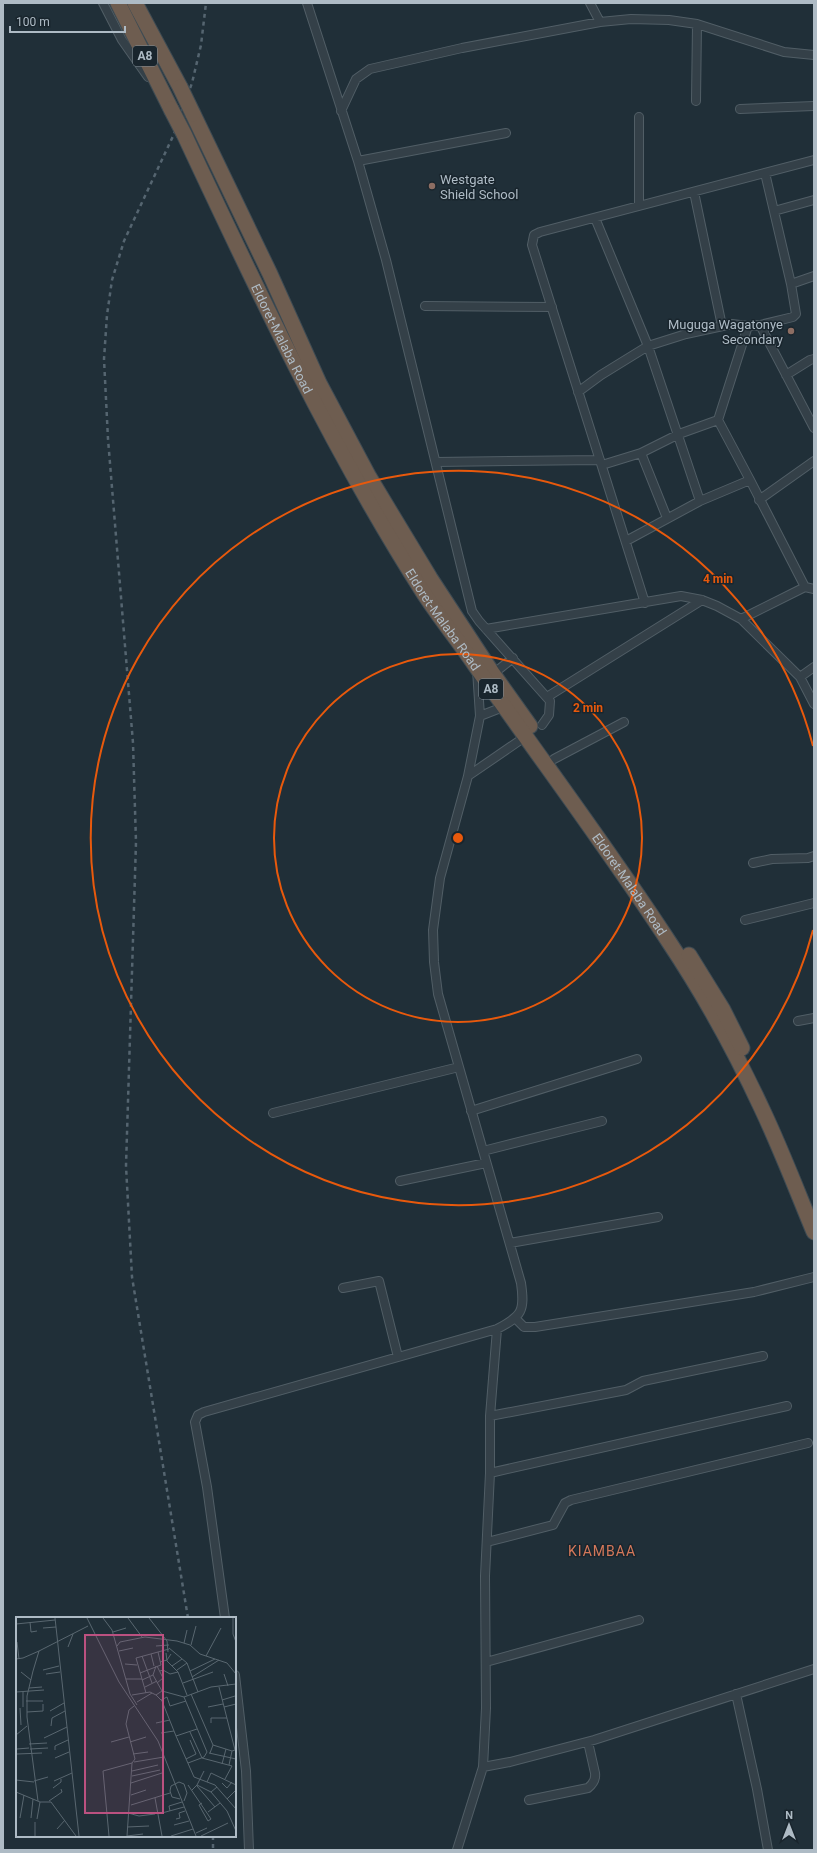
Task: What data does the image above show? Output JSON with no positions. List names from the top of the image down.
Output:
{
  "streets": {
    "highway": ["A8", "Eldoret-Malaba Road"]
  },
  "crossings": [
    ["A8", "Eldoret-Malaba Road"]
  ],
  "districts": ["KIAMBAA"],
  "places": ["Westgate Shield School", "Muguga Wagatonye Secondary"],
  "scale_bar": "100 m",
  "north": "top",
  "rings": ["4 min", "2 min"]
}
